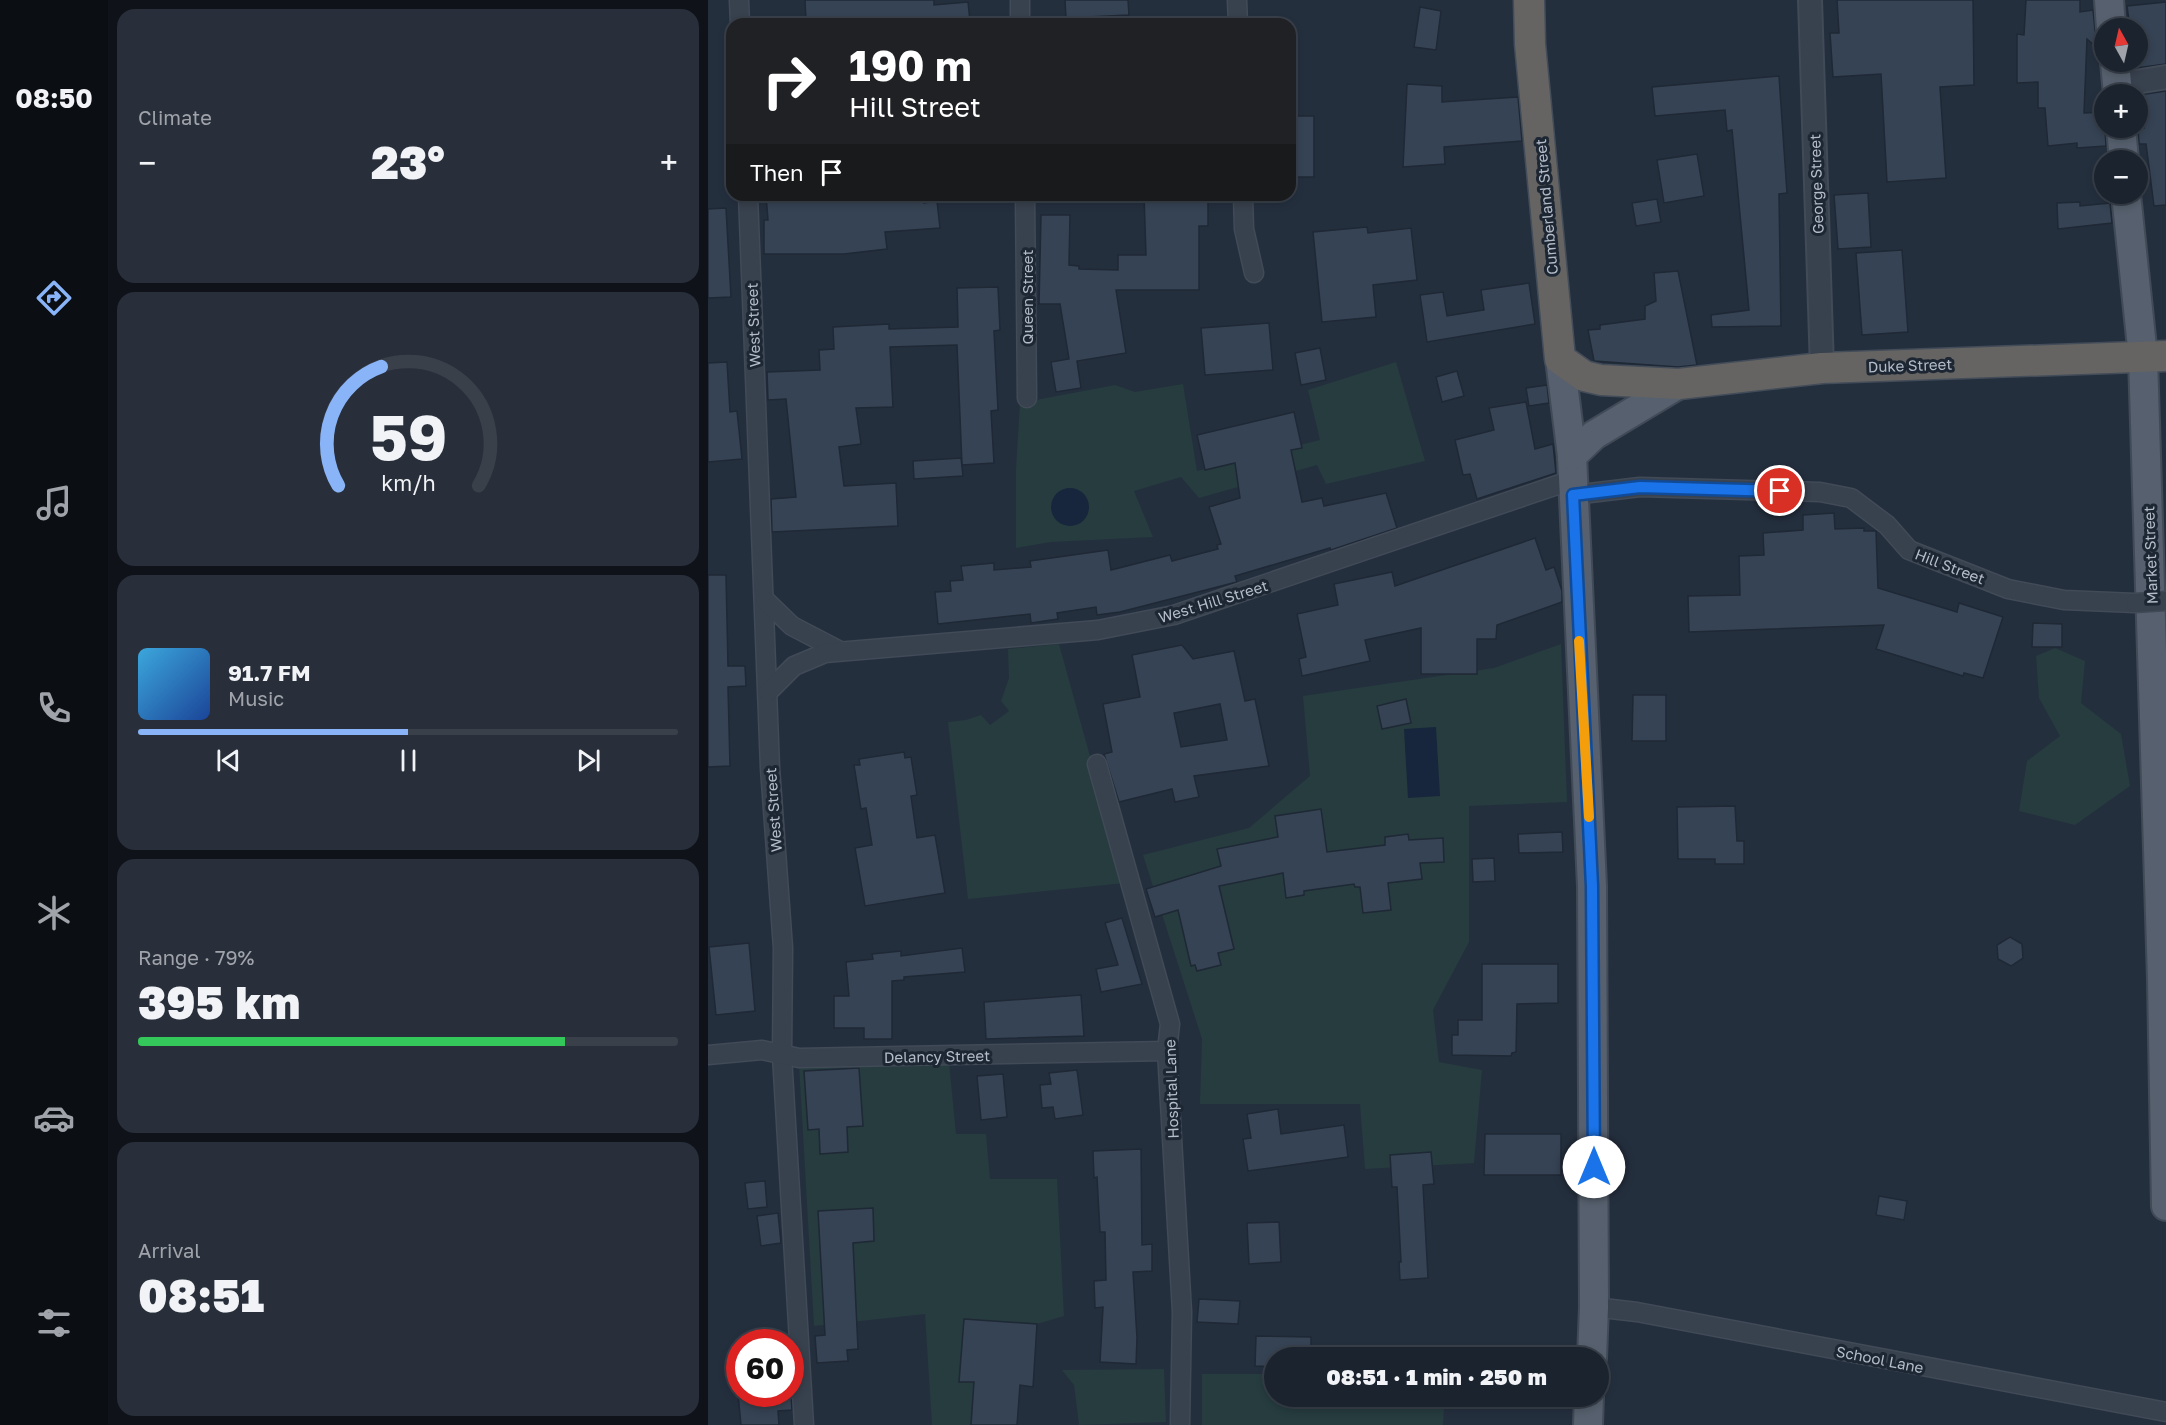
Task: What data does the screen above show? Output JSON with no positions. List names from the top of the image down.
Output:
{
  "streets": {
    "highway": ["Cumberland Street", "Duke Street"],
    "main road": ["Market Street"],
    "street": [
      "George Street",
      "Queen Street",
      "West Street",
      "Hill Street",
      "West Hill Street",
      "Delancy Street",
      "Hospital Lane",
      "School Lane"
    ]
  },
  "crossings": [
    ["George Street", "Duke Street"],
    ["Cumberland Street", "Duke Street"],
    ["Cumberland Street", "Hill Street"],
    ["Cumberland Street", "West Hill Street"],
    ["Cumberland Street", "School Lane"],
    ["West Street", "West Hill Street"],
    ["West Street", "Delancy Street"],
    ["Duke Street", "Market Street"],
    ["Duke Street", "Hill Street"],
    ["Duke Street", "West Hill Street"],
    ["Hill Street", "West Hill Street"],
    ["Delancy Street", "Hospital Lane"]
  ],
  "north": "top",
  "page": {
    "tabs": "08:50",
    "tile": [
      "Climate",
      ["Range · 79%", "395 km"],
      ["Arrival", "08:51"]
    ],
    "map_buttons": ["+", "−"],
    "turn": ["190 m", "Hill Street"],
    "heat": ["−", "23°", "+"],
    "then": "Then",
    "song": ["91.7 FM", "Music"],
    "limit": "60",
    "trip": "08:51 · 1 min · 250 m",
    "gauge": ["59", "km/h"]
  }
}
